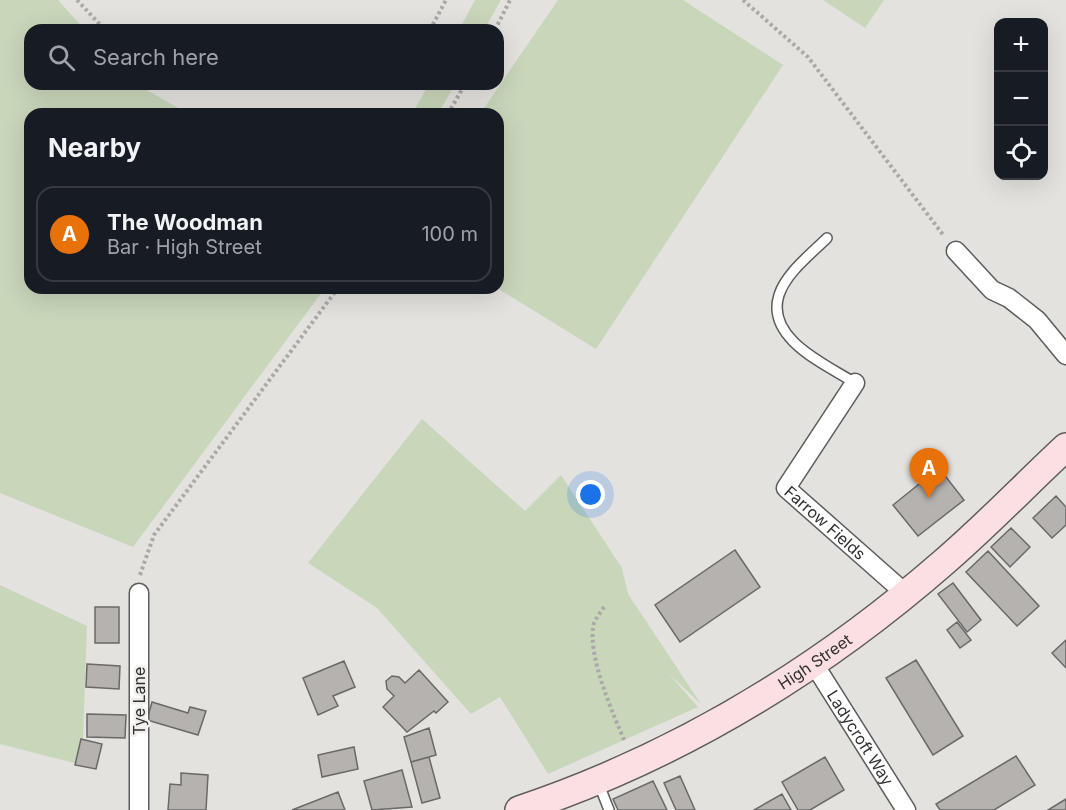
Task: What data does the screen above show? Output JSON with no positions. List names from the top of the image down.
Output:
{
  "streets": {
    "main road": ["High Street"],
    "street": ["Farrow Fields", "Tye Lane", "Ladycroft Way"]
  },
  "crossings": [
    ["Farrow Fields", "High Street"],
    ["High Street", "Ladycroft Way"]
  ],
  "page": {
    "map_buttons": ["+", "−"],
    "search": "Search here",
    "heading": "Nearby",
    "list": [
      {
        "mark": "A",
        "name": "The Woodman",
        "note": "Bar · High Street",
        "value": "100 m"
      }
    ],
    "pins": "A"
  }
}
